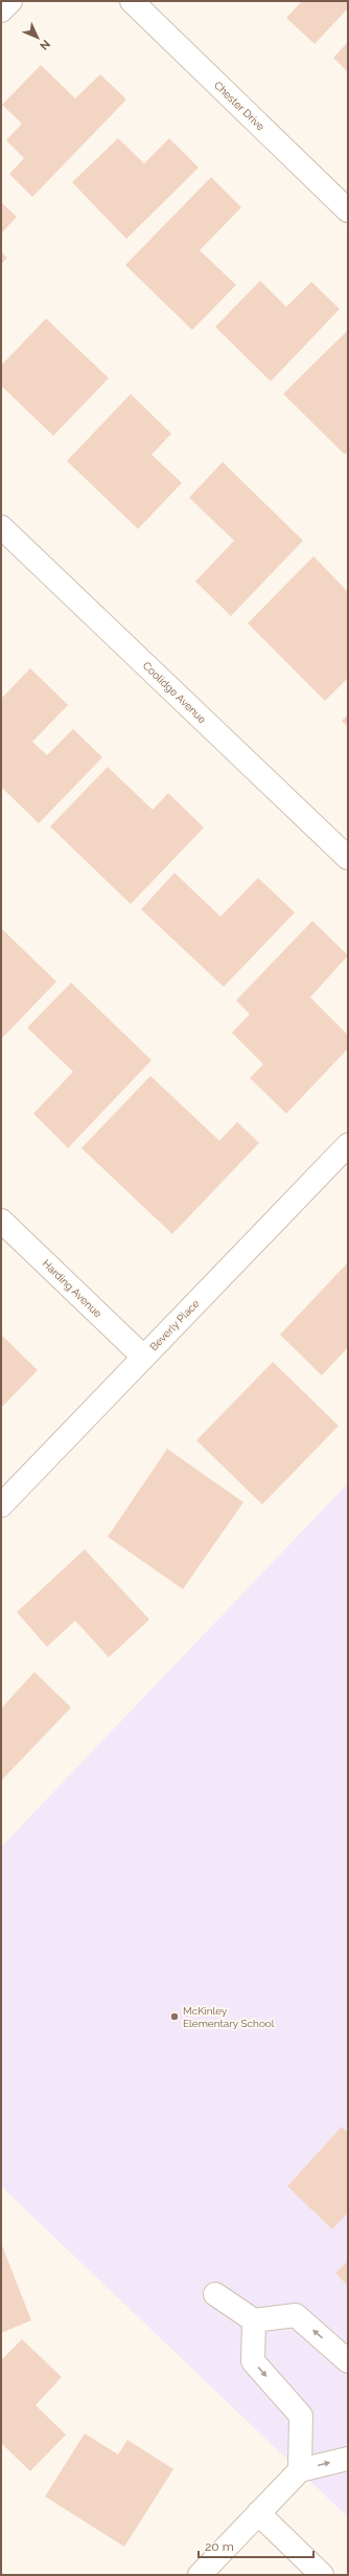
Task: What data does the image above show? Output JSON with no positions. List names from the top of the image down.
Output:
{
  "streets": {
    "street": [
      "Chester Drive",
      "Coolidge Avenue",
      "Harding Avenue",
      "Beverly Place"
    ]
  },
  "crossings": [
    ["Harding Avenue", "Beverly Place"]
  ],
  "places": ["McKinley Elementary School"],
  "scale_bar": "20 m",
  "north": "bottom right"
}
